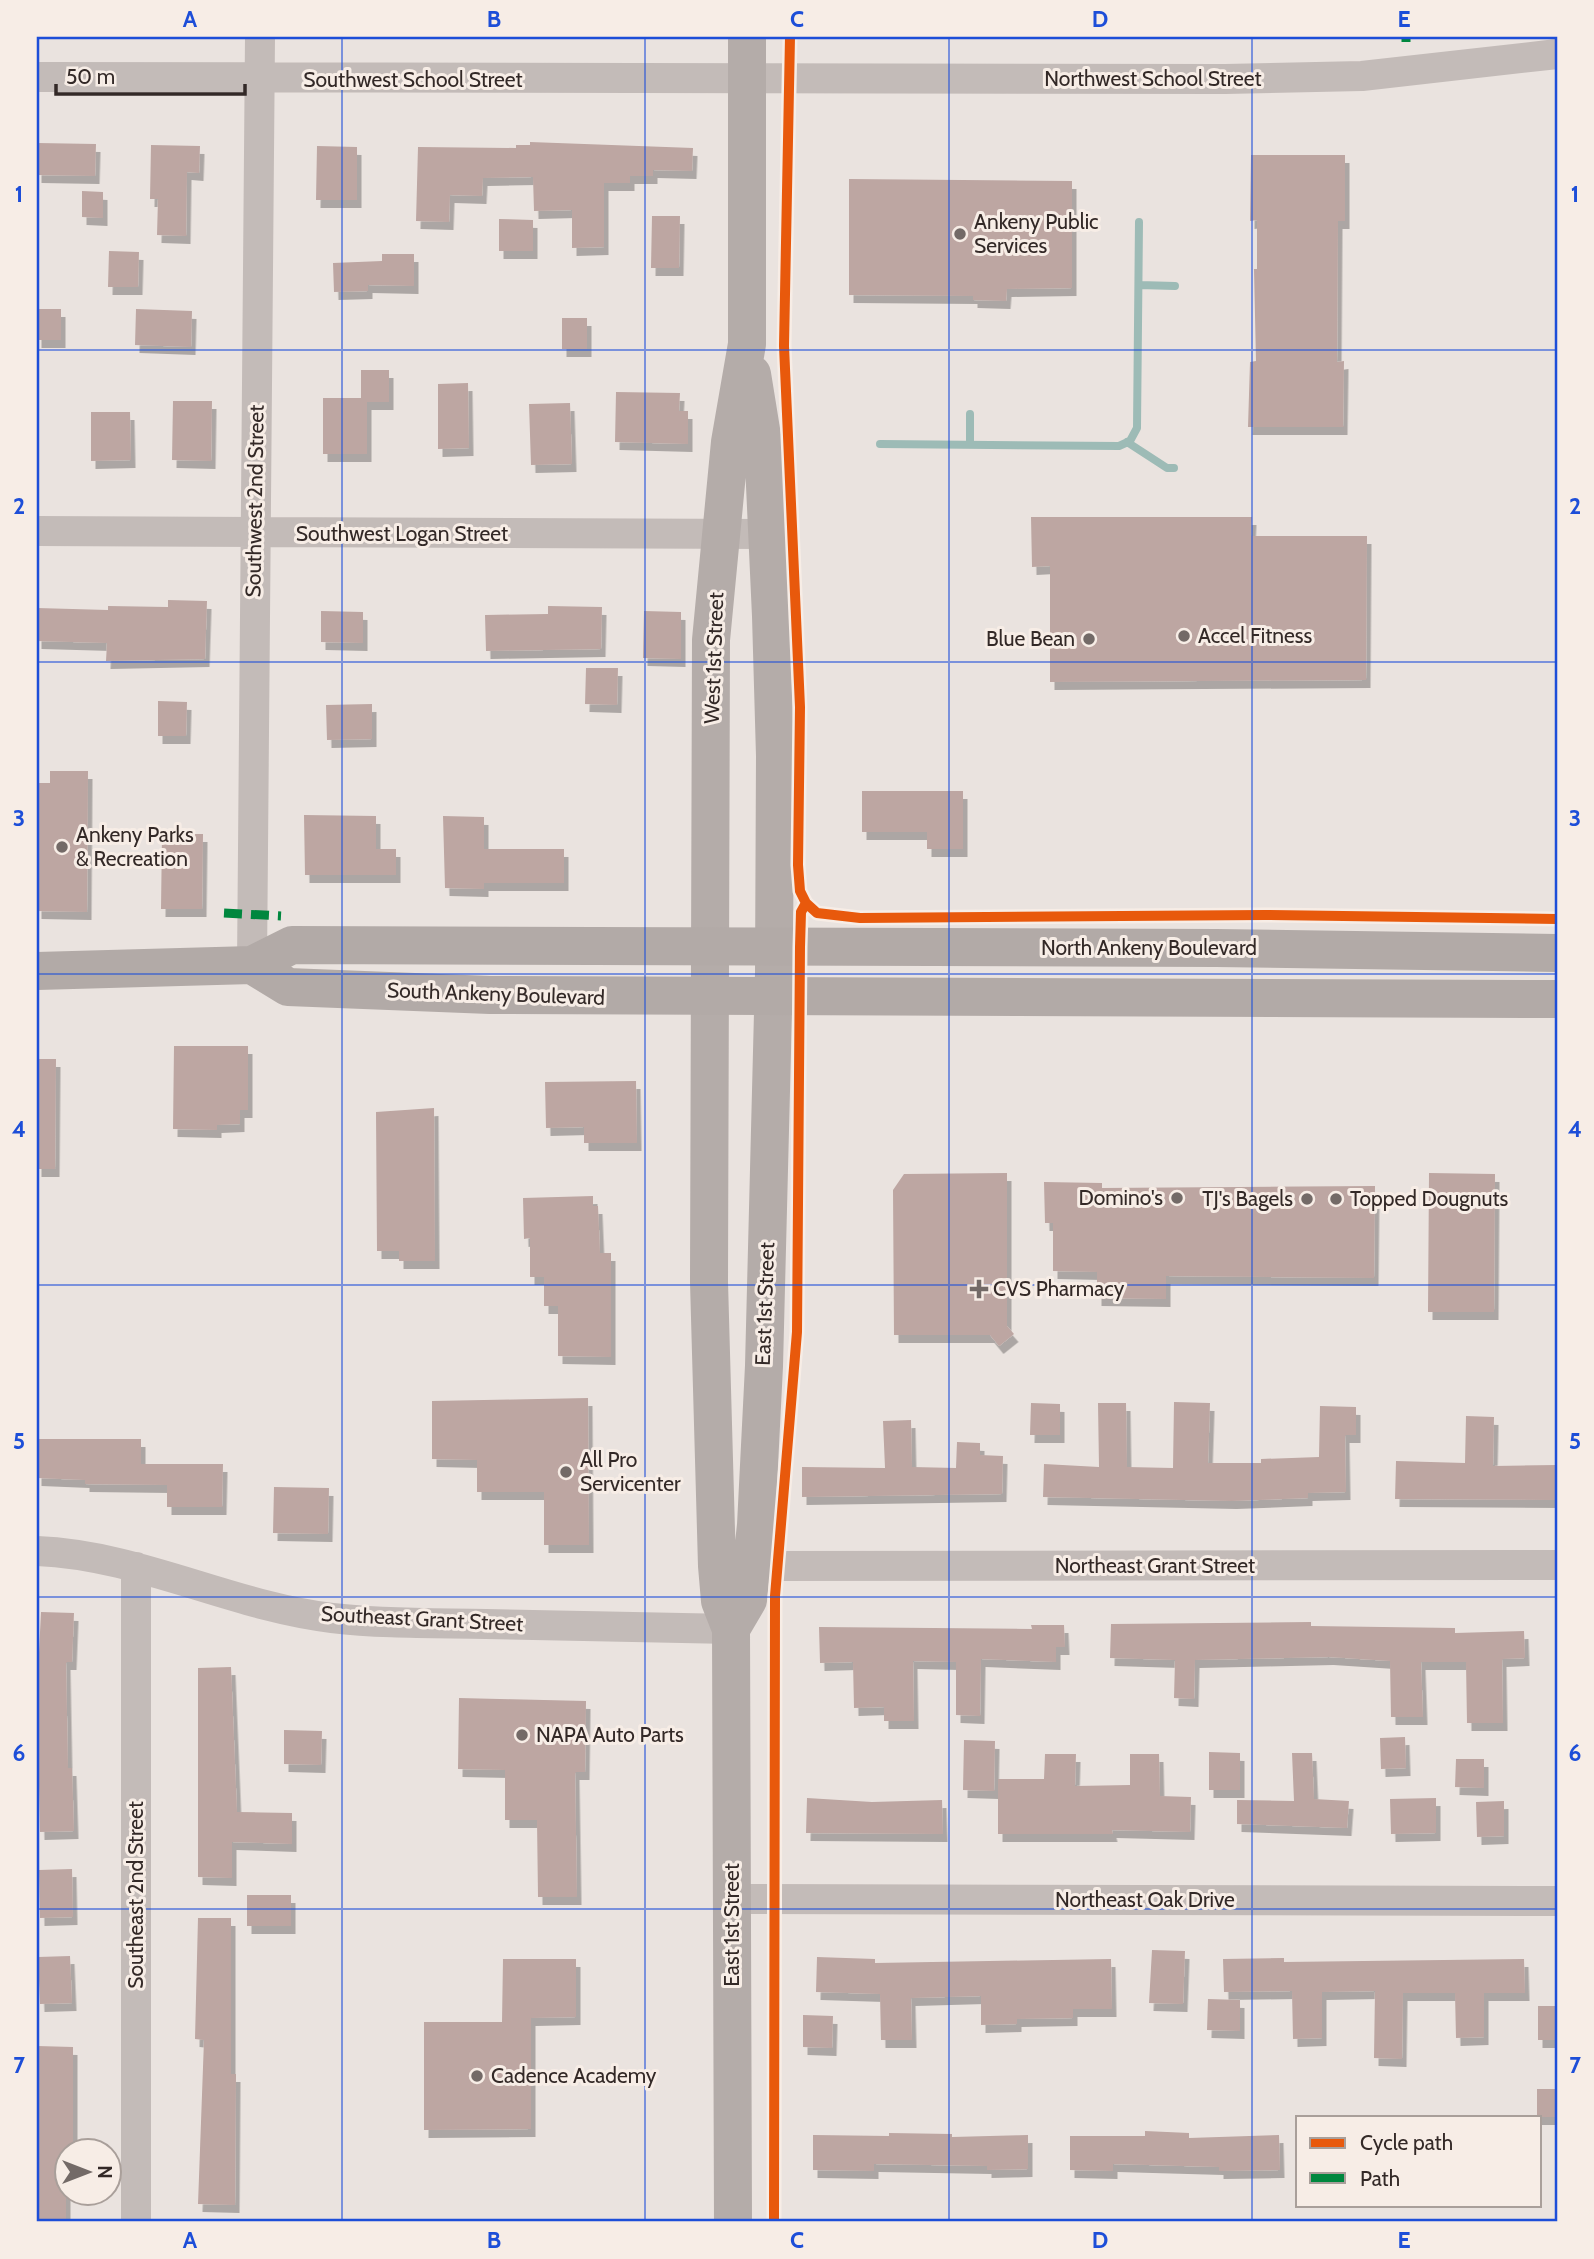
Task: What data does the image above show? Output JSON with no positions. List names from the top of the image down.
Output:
{
  "streets": {
    "main road": [
      "West 1st Street",
      "North Ankeny Boulevard",
      "South Ankeny Boulevard",
      "East 1st Street"
    ],
    "street": [
      "Northwest School Street",
      "Southwest School Street",
      "Southwest 2nd Street",
      "Southwest Logan Street",
      "Northeast Grant Street",
      "Southeast Grant Street",
      "Southeast 2nd Street",
      "Northeast Oak Drive"
    ]
  },
  "crossings": [
    ["Northwest School Street", "Southwest School Street"],
    ["Northwest School Street", "West 1st Street"],
    ["Southwest School Street", "Southwest 2nd Street"],
    ["Southwest School Street", "West 1st Street"],
    ["Southwest 2nd Street", "Southwest Logan Street"],
    ["Southwest 2nd Street", "South Ankeny Boulevard"],
    ["Southwest Logan Street", "West 1st Street"],
    ["West 1st Street", "North Ankeny Boulevard"],
    ["West 1st Street", "South Ankeny Boulevard"],
    ["West 1st Street", "East 1st Street"],
    ["North Ankeny Boulevard", "South Ankeny Boulevard"],
    ["North Ankeny Boulevard", "East 1st Street"],
    ["South Ankeny Boulevard", "East 1st Street"],
    ["East 1st Street", "Northeast Grant Street"],
    ["East 1st Street", "Southeast Grant Street"],
    ["East 1st Street", "Northeast Oak Drive"],
    ["Southeast Grant Street", "Southeast 2nd Street"]
  ],
  "places": {
    "other": [
      "Ankeny Public Services",
      "Accel Fitness",
      "Blue Bean",
      "Ankeny Parks & Recreation",
      "Domino's",
      "TJ's Bagels",
      "Topped Dougnuts",
      "All Pro Servicenter",
      "NAPA Auto Parts",
      "Cadence Academy"
    ],
    "health": ["CVS Pharmacy"]
  },
  "legend": ["Cycle path", "Path"],
  "scale_bar": "50 m",
  "north": "right",
  "grid": {
    "columns": [
      "A",
      "B",
      "C",
      "D",
      "E"
    ],
    "rows": [
      "1",
      "2",
      "3",
      "4",
      "5",
      "6",
      "7"
    ]
  }
}
